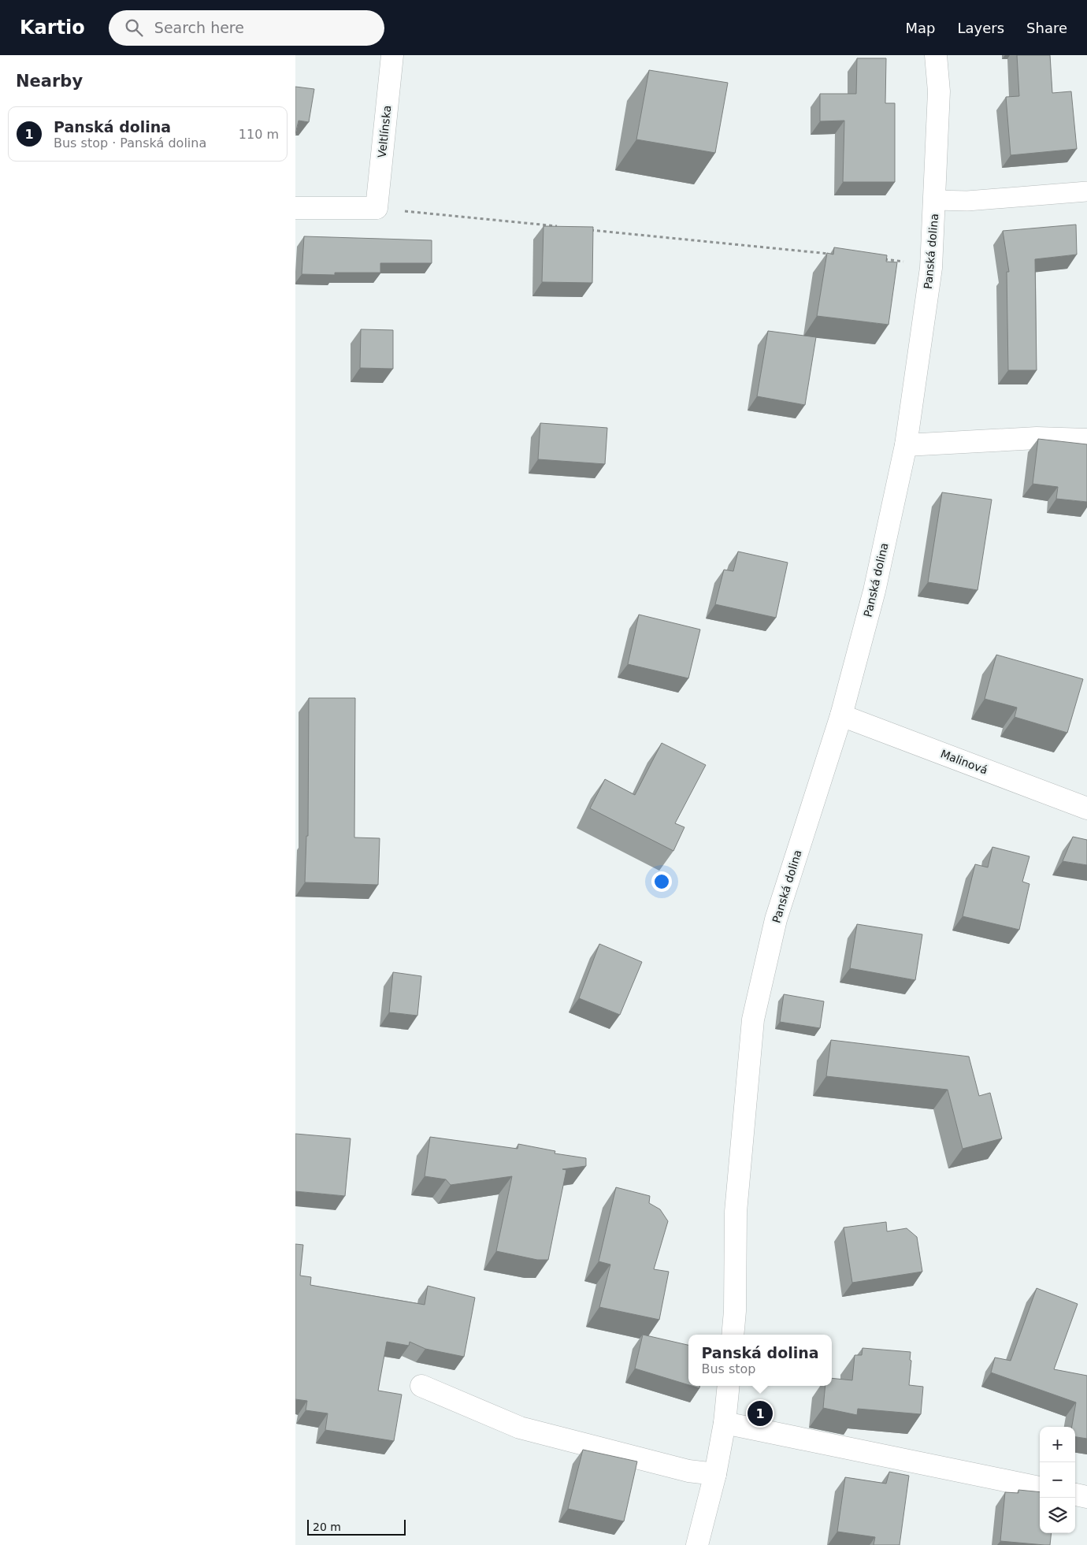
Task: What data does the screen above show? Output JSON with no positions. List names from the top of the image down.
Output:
{
  "streets": {
    "street": ["Veltlínska", "Panská dolina", "Malinová"]
  },
  "crossings": [
    ["Panská dolina", "Malinová"]
  ],
  "scale_bar": "20 m",
  "page": {
    "header": "Kartio",
    "search": "Search here",
    "nav": ["Map", "Layers", "Share"],
    "heading": "Nearby",
    "list": [
      {
        "mark": "1",
        "name": "Panská dolina",
        "note": "Bus stop · Panská dolina",
        "value": "110 m"
      }
    ],
    "popup": ["Panská dolina", "Bus stop"],
    "pins": "1",
    "map_buttons": ["+", "−"],
    "scale": "20 m"
  }
}
